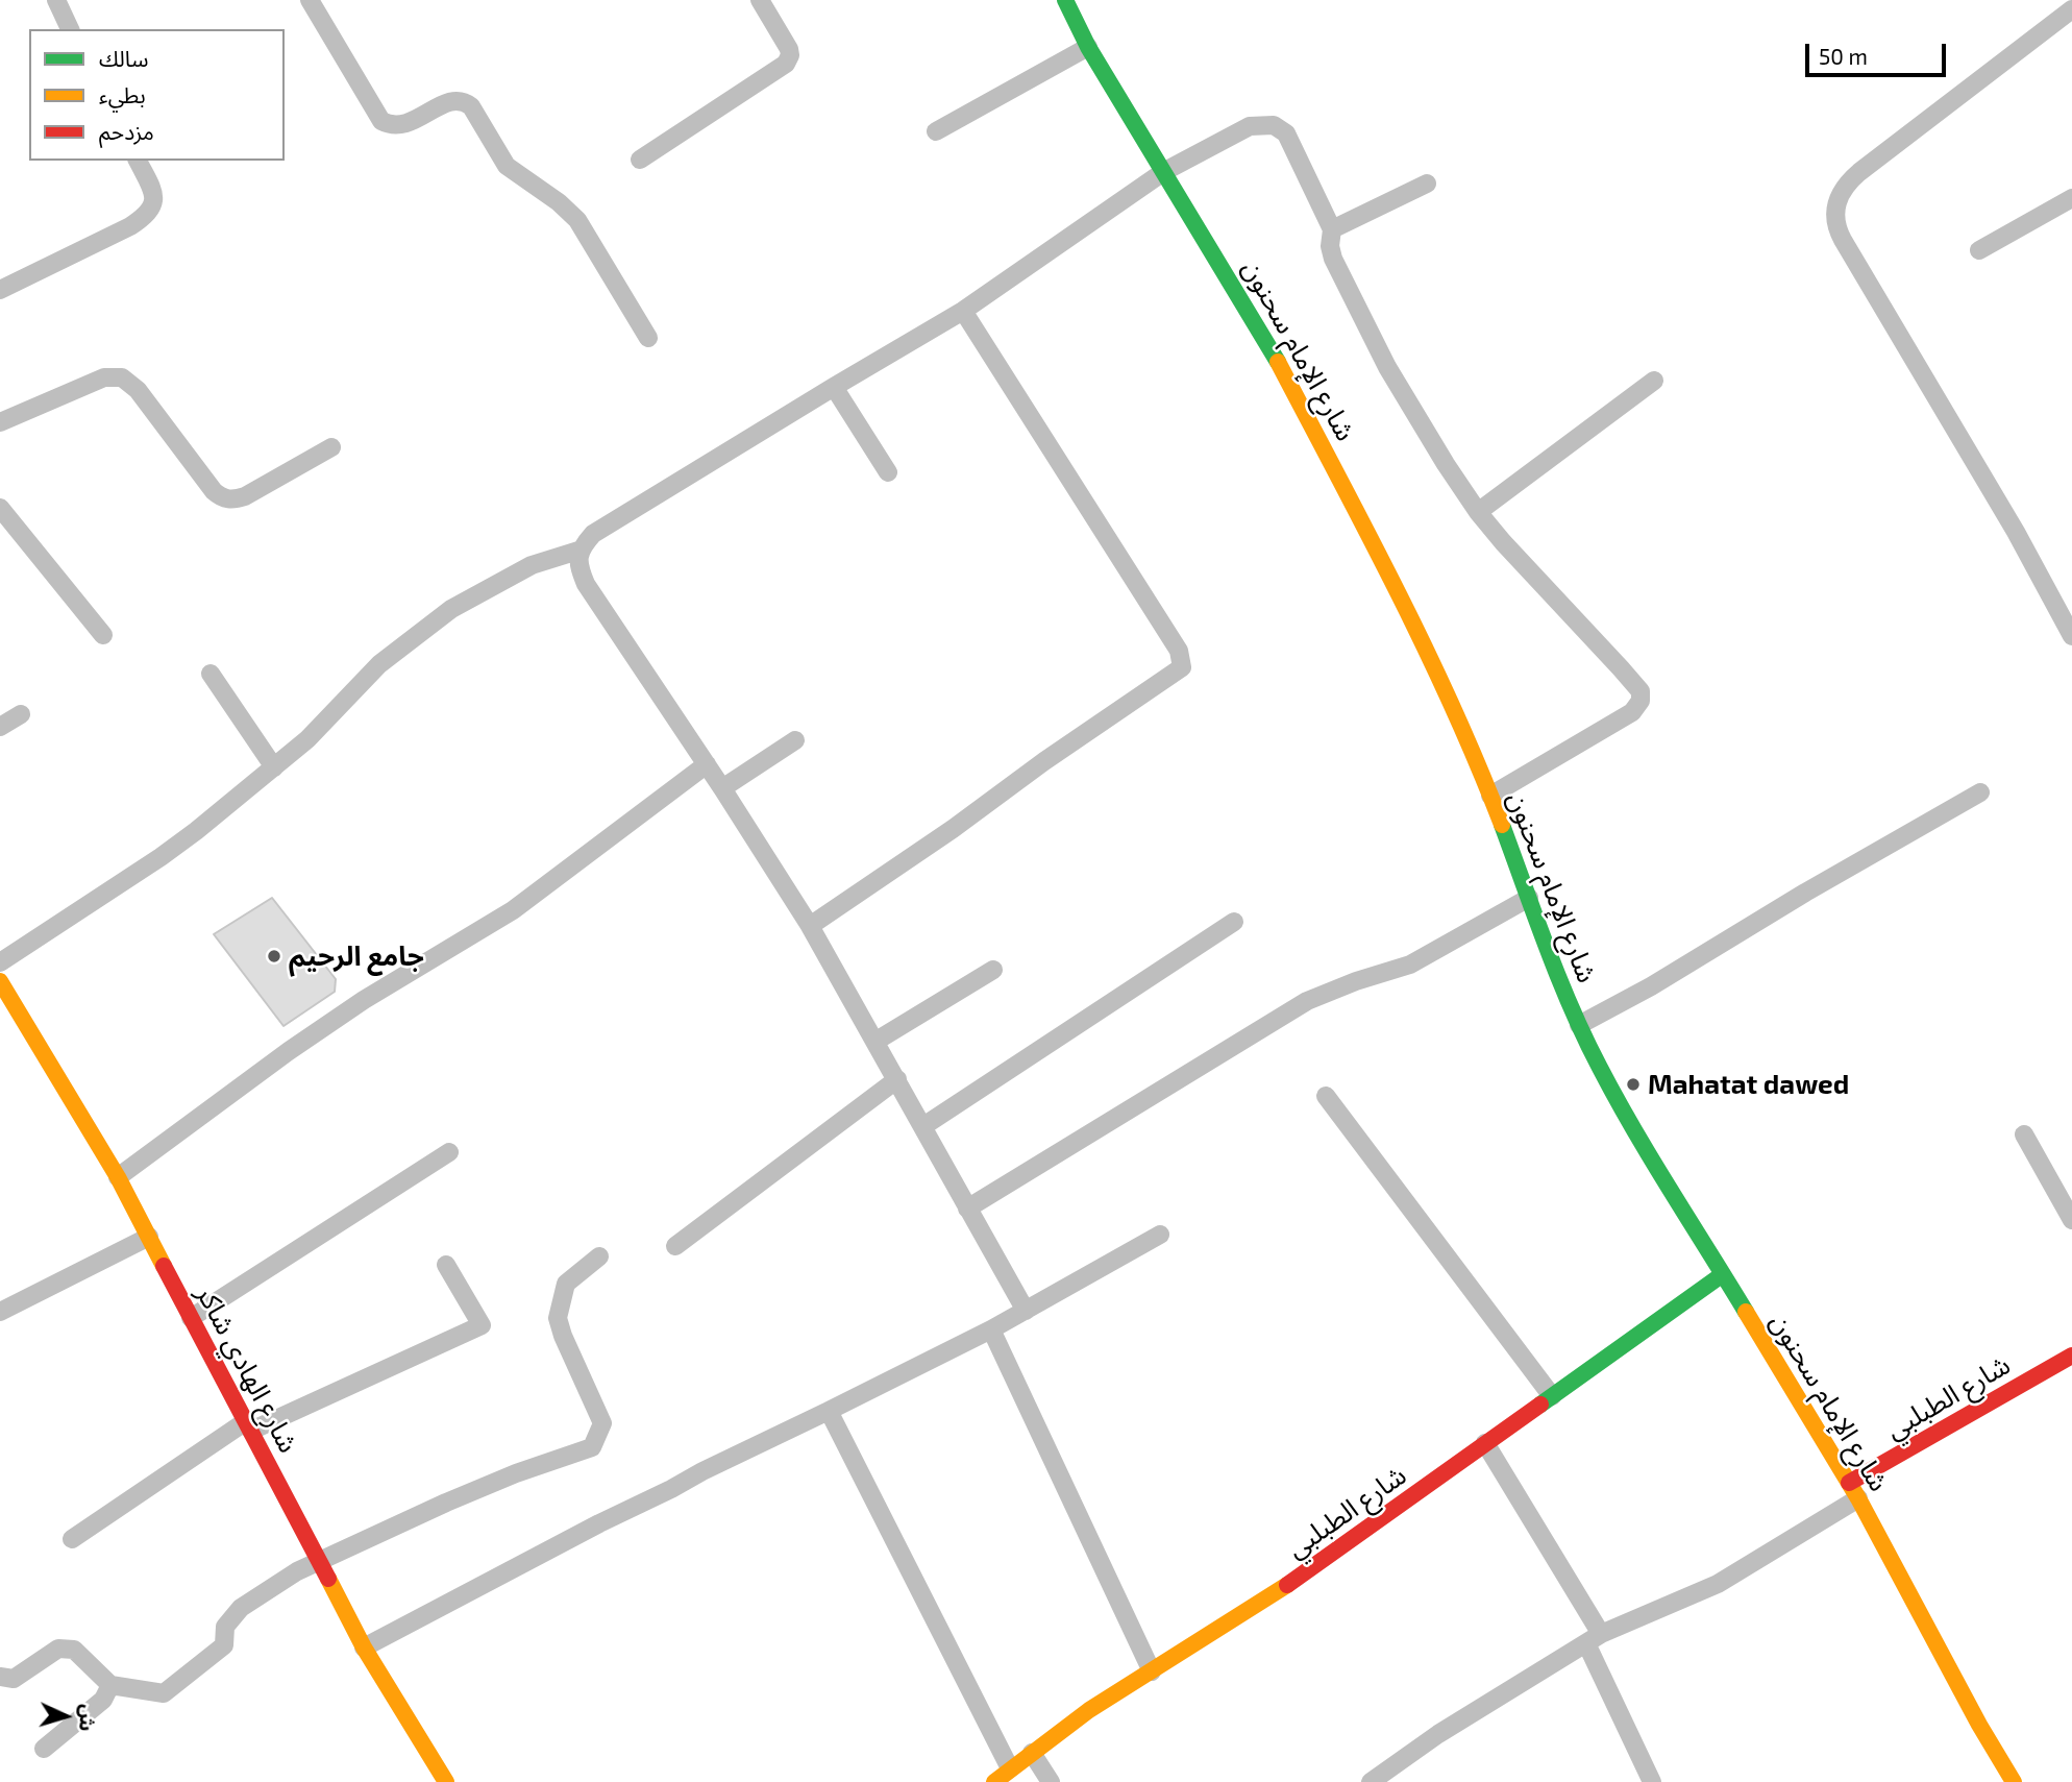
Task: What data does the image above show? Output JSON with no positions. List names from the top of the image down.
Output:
{
  "streets": {
    "street": ["شارع الإمام سحنون", "شارع الهادي شاكر", "شارع الطبلبي"]
  },
  "crossings": [
    ["شارع الإمام سحنون", "شارع الطبلبي"]
  ],
  "places": ["جامع الرحيم", "Mahatat dawed"],
  "legend": ["سالك", "بطيء", "مزدحم"],
  "scale_bar": "50 m",
  "north": "right"
}
